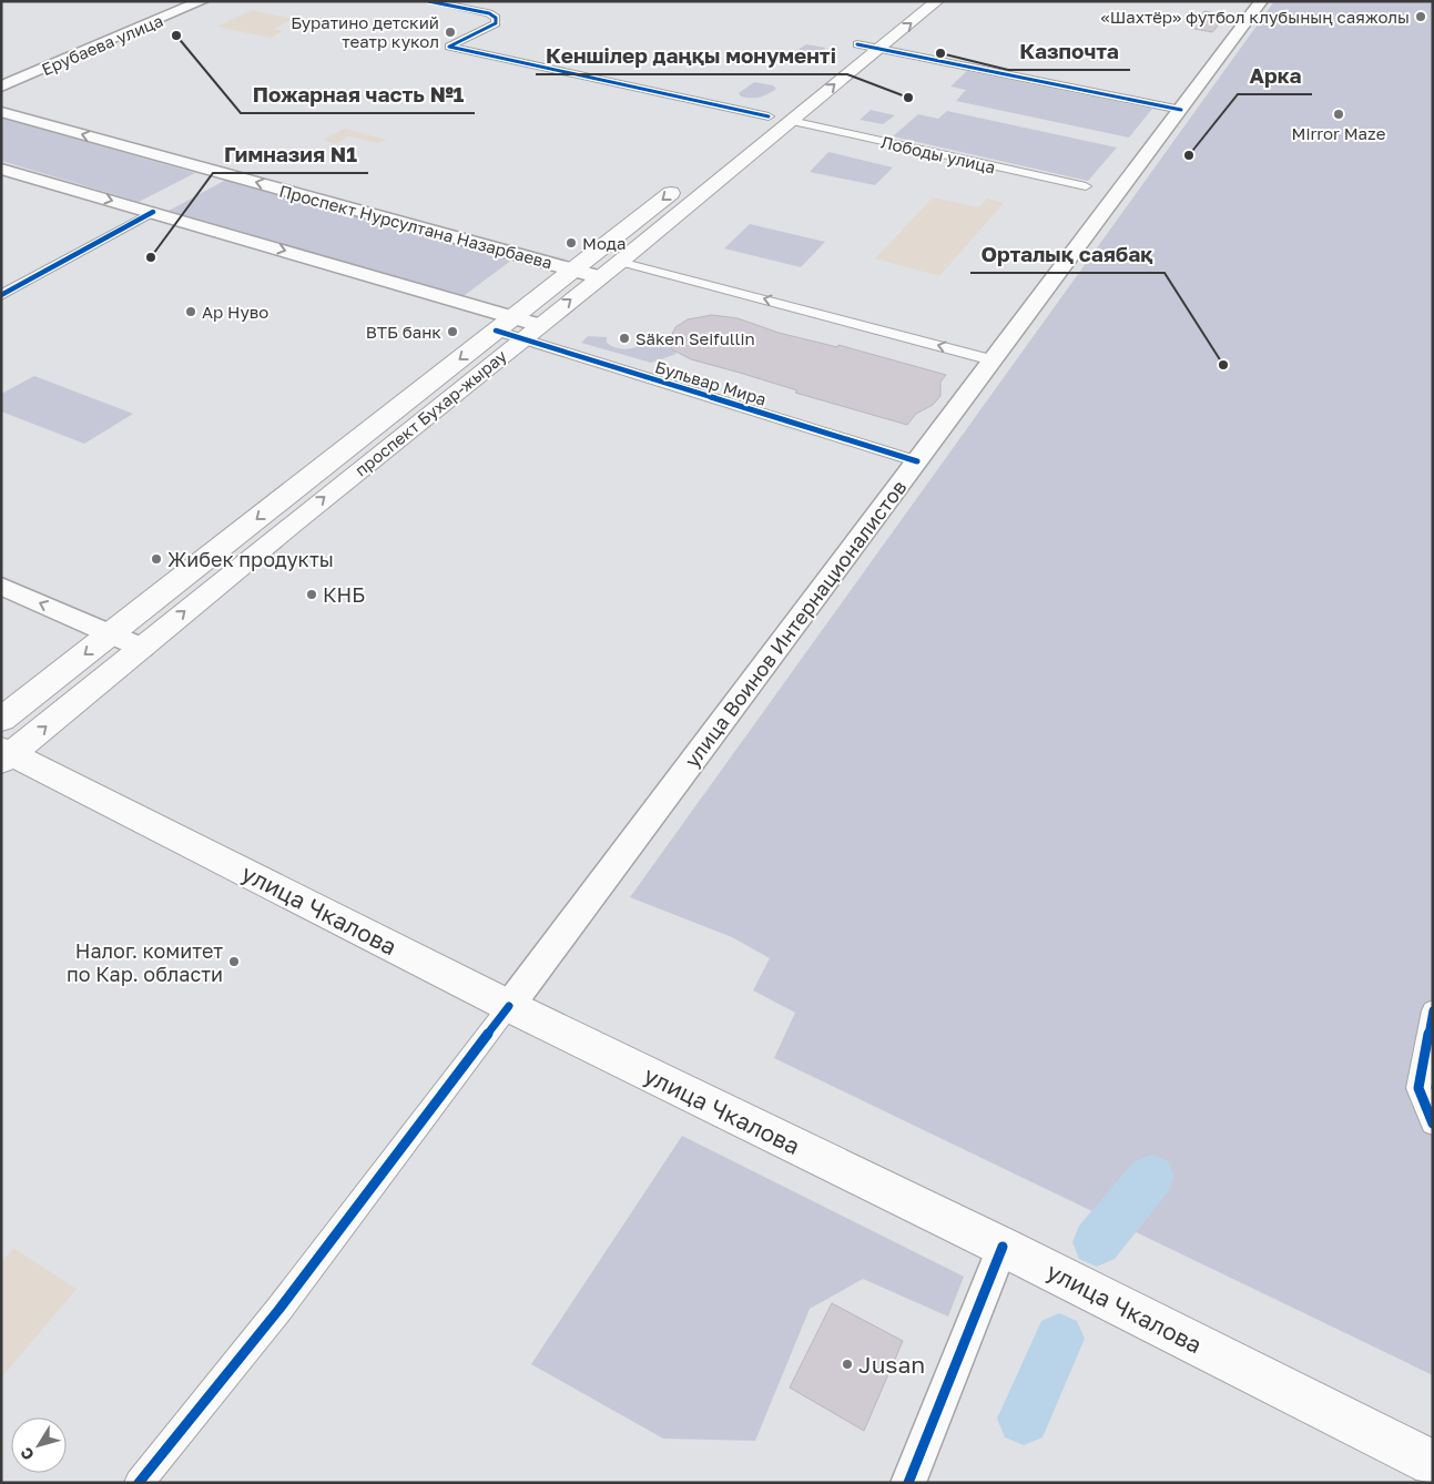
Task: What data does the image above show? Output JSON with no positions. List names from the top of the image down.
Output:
{
  "streets": {
    "main road": [
      "Ерубаева улица",
      "Проспект Нурсултана Назарбаева",
      "проспект Бухар-жырау",
      "улица Воинов Интернационалистов",
      "улица Чкалова"
    ],
    "street": ["Лободы улица", "Бульвар Мира"]
  },
  "crossings": [
    ["Лободы улица", "проспект Бухар-жырау"],
    ["Проспект Нурсултана Назарбаева", "проспект Бухар-жырау"],
    ["Бульвар Мира", "проспект Бухар-жырау"],
    ["Бульвар Мира", "улица Воинов Интернационалистов"],
    ["проспект Бухар-жырау", "улица Чкалова"],
    ["улица Воинов Интернационалистов", "улица Чкалова"]
  ],
  "places": [
    "«Шахтёр» футбол клубының саяжолы",
    "Буратино детский театр кукол",
    "Пожарная часть №1",
    "Казпочта",
    "Кеншілер даңқы монументі",
    "Mirror Maze",
    "Арка",
    "Мода",
    "Гимназия N1",
    "Ар Нуво",
    "ВТБ банк",
    "Säken Seifullin",
    "Орталық саябақ",
    "Жибек продукты",
    "КНБ",
    "Налог. комитет по Кар. области",
    "Jusan"
  ],
  "north": "bottom left"
}
